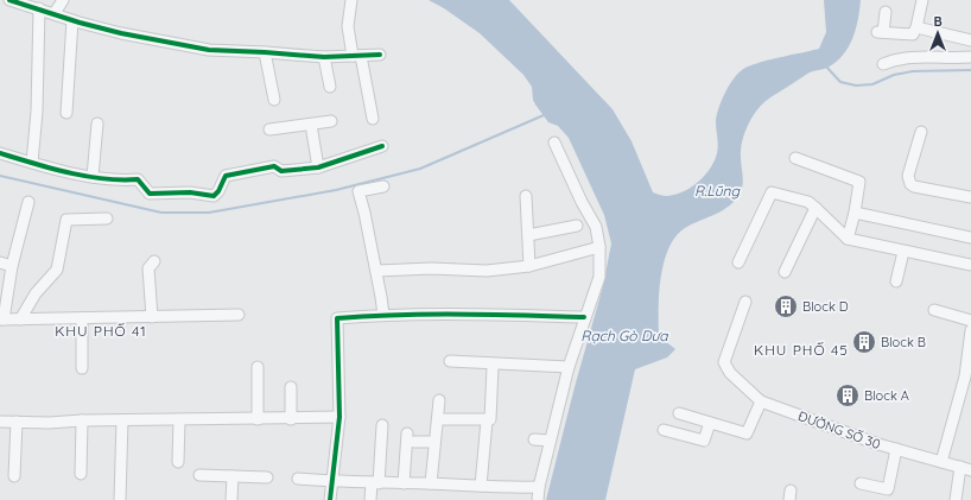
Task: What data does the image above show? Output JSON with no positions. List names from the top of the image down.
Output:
{
  "streets": {
    "street": ["ĐƯỜNG SỐ 30"]
  },
  "districts": ["KHU PHỐ 41", "KHU PHỐ 45"],
  "water": ["R.Lũng", "Rạch Gò Dưa"],
  "places": {
    "building": ["Block D", "Block B", "Block A"]
  },
  "north": "top"
}
